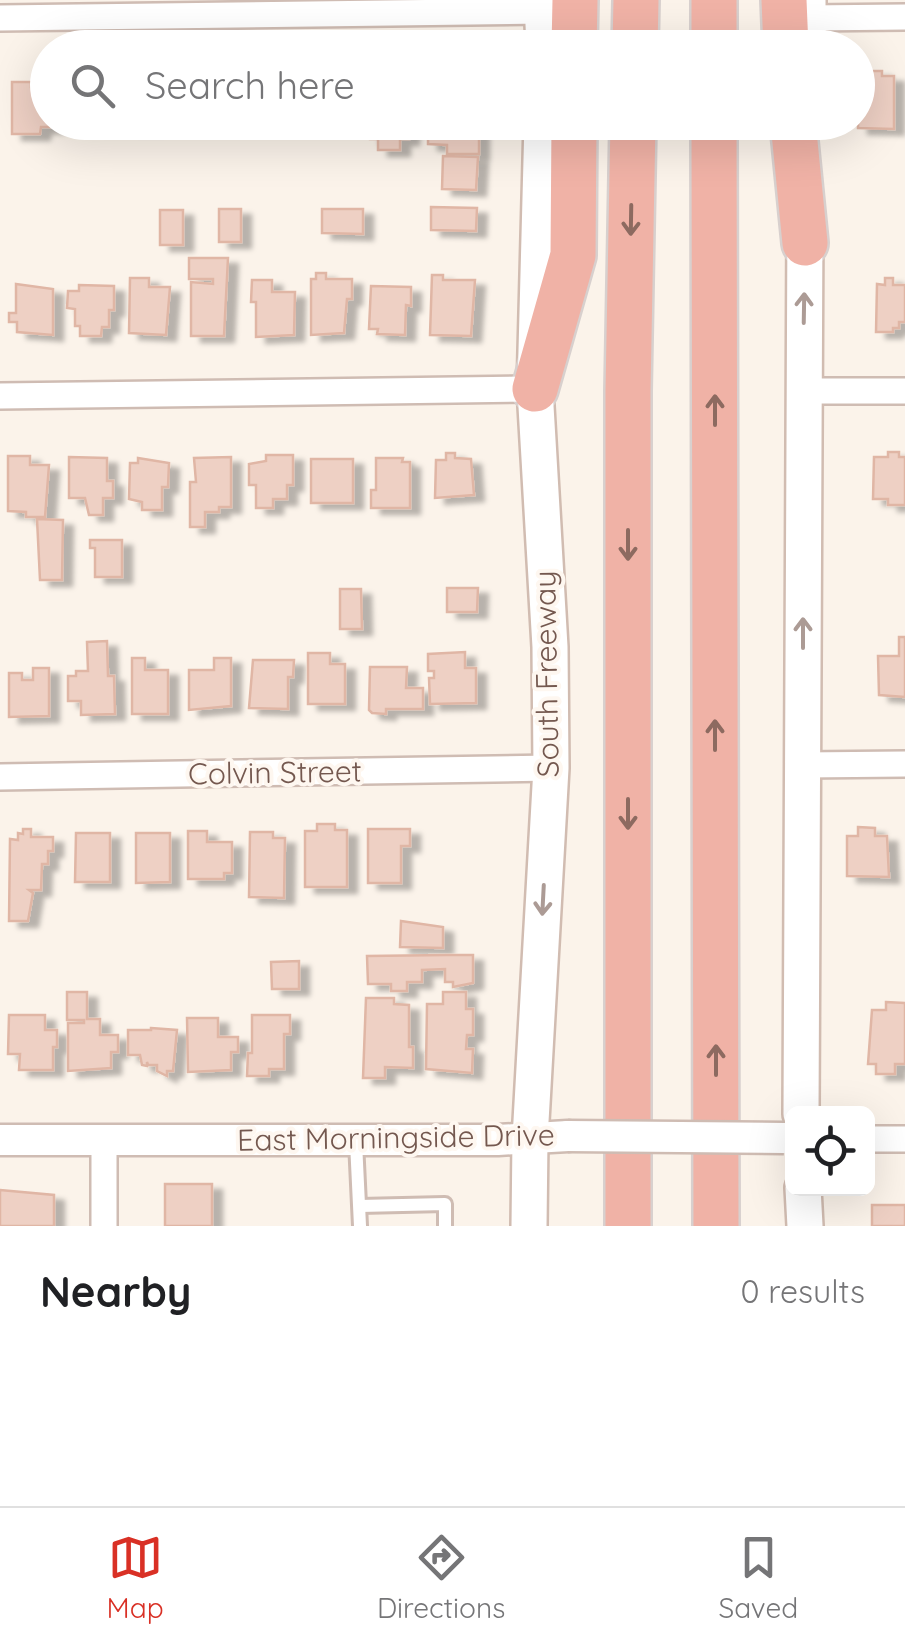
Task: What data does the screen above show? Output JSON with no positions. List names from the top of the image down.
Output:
{
  "streets": {
    "main road": ["South Freeway"],
    "street": ["Colvin Street", "East Morningside Drive"]
  },
  "crossings": [
    ["South Freeway", "Colvin Street"],
    ["South Freeway", "East Morningside Drive"]
  ],
  "page": {
    "search": "Search here",
    "heading": ["Nearby", "0 results"],
    "nav": ["Map", "Directions", "Saved"]
  }
}
